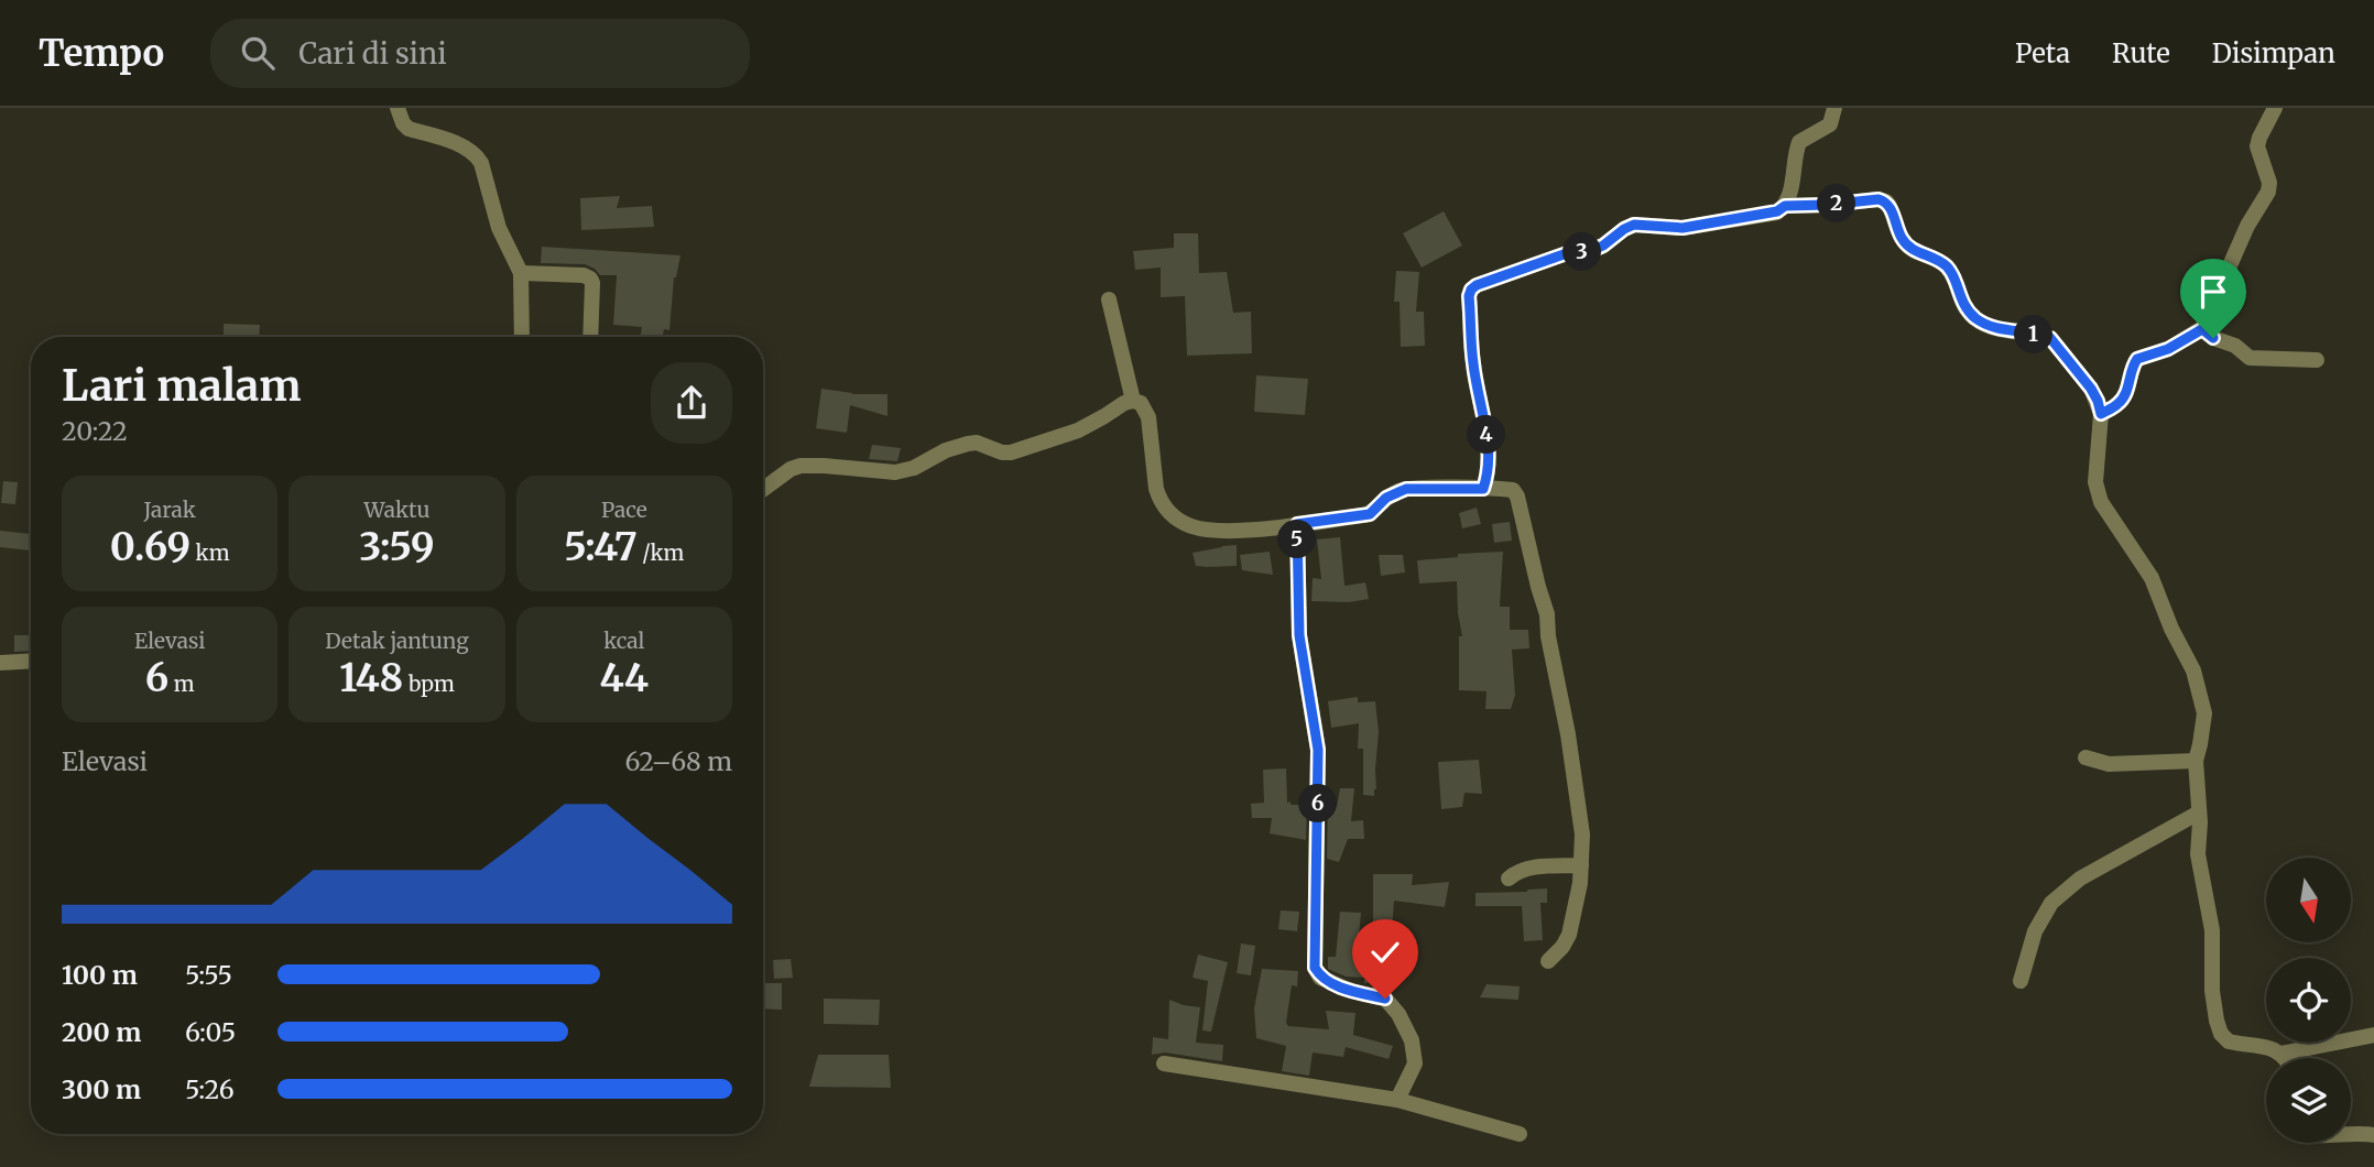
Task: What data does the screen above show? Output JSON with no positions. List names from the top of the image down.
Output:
{
  "north": "bottom",
  "page": {
    "header": "Tempo",
    "search": "Cari di sini",
    "nav": ["Peta", "Rute", "Disimpan"],
    "pins": [
      "2",
      "3",
      "1",
      "4",
      "5",
      "6"
    ],
    "heading": ["Lari malam", "20:22"],
    "stats": [
      ["Jarak", "0.69 km"],
      ["Waktu", "3:59"],
      ["Pace", "5:47 /km"],
      ["Elevasi", "6 m"],
      ["Detak jantung", "148 bpm"],
      ["kcal", "44"]
    ],
    "chart": ["Elevasi", "62–68 m"],
    "list": [
      {
        "name": "100 m",
        "note": "5:55"
      },
      {
        "name": "200 m",
        "note": "6:05"
      },
      {
        "name": "300 m",
        "note": "5:26"
      }
    ]
  }
}
